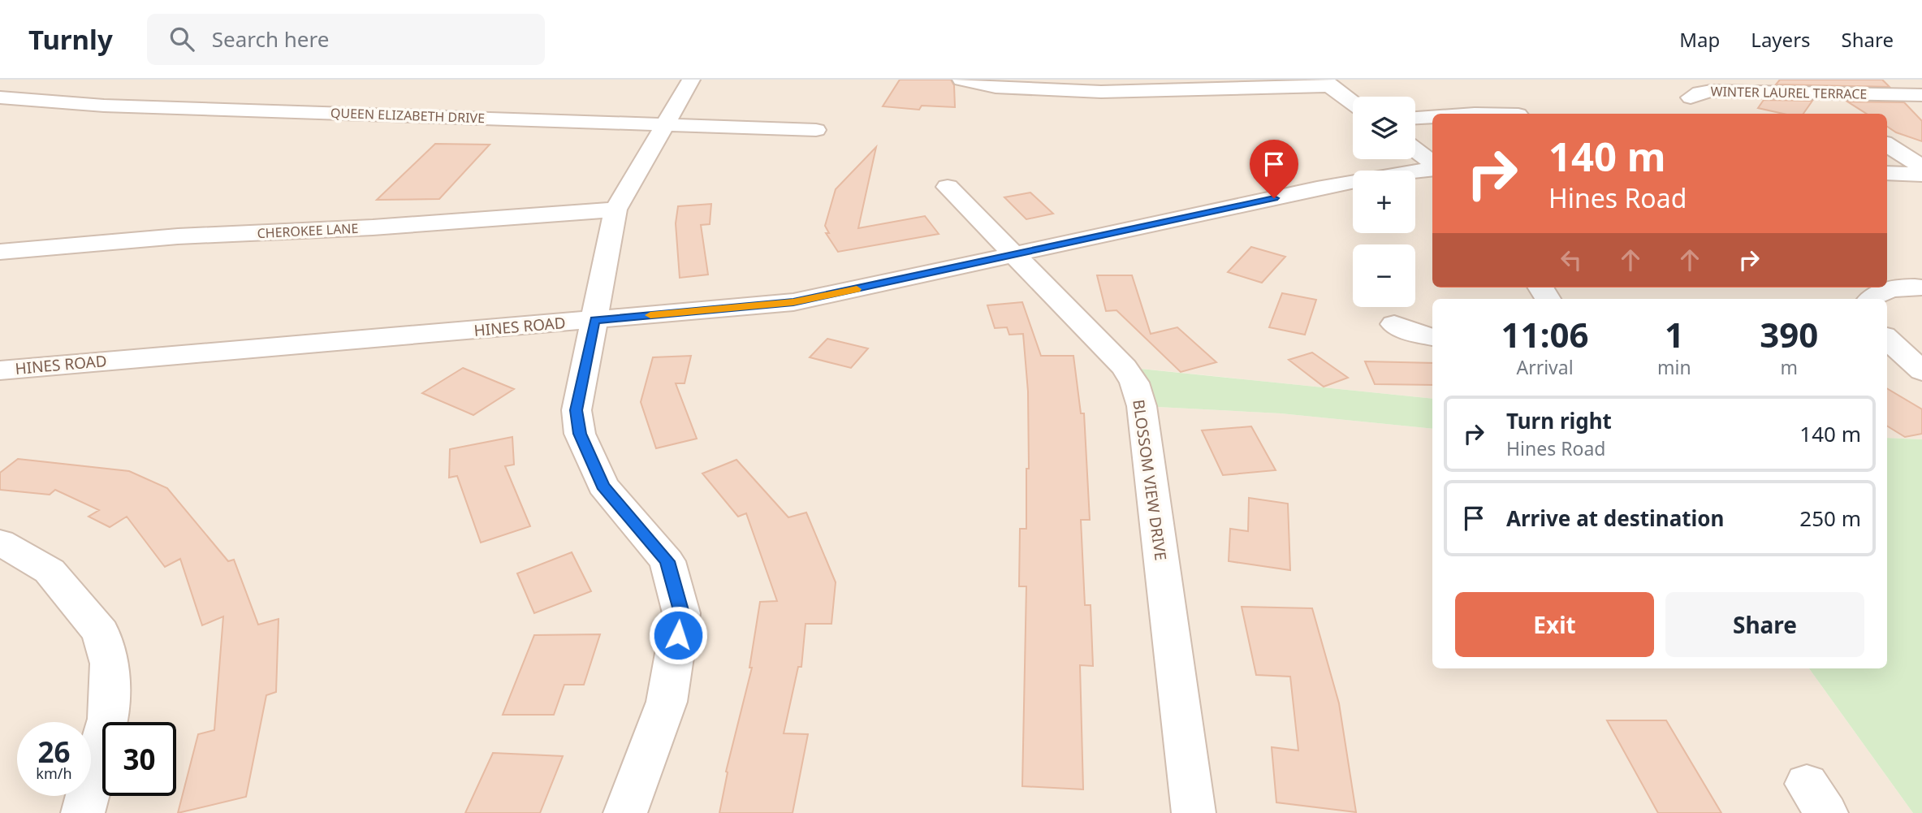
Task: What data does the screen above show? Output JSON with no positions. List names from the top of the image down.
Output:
{
  "streets": {
    "street": [
      "WINTER LAUREL TERRACE",
      "QUEEN ELIZABETH DRIVE",
      "CHEROKEE LANE",
      "HINES ROAD",
      "BLOSSOM VIEW DRIVE"
    ]
  },
  "crossings": [
    ["HINES ROAD", "BLOSSOM VIEW DRIVE"]
  ],
  "page": {
    "header": "Turnly",
    "search": "Search here",
    "nav": ["Map", "Layers", "Share"],
    "map_buttons": ["+", "−"],
    "turn": ["140 m", "Hines Road"],
    "eta": [
      "11:06",
      "Arrival",
      "1",
      "min",
      "390",
      "m"
    ],
    "list": [
      {
        "name": "Turn right",
        "note": "Hines Road",
        "value": "140 m"
      },
      {
        "name": "Arrive at destination",
        "value": "250 m"
      }
    ],
    "buttons": ["Exit", "Share"],
    "speed": "26 km/h",
    "limit": "30"
  }
}
